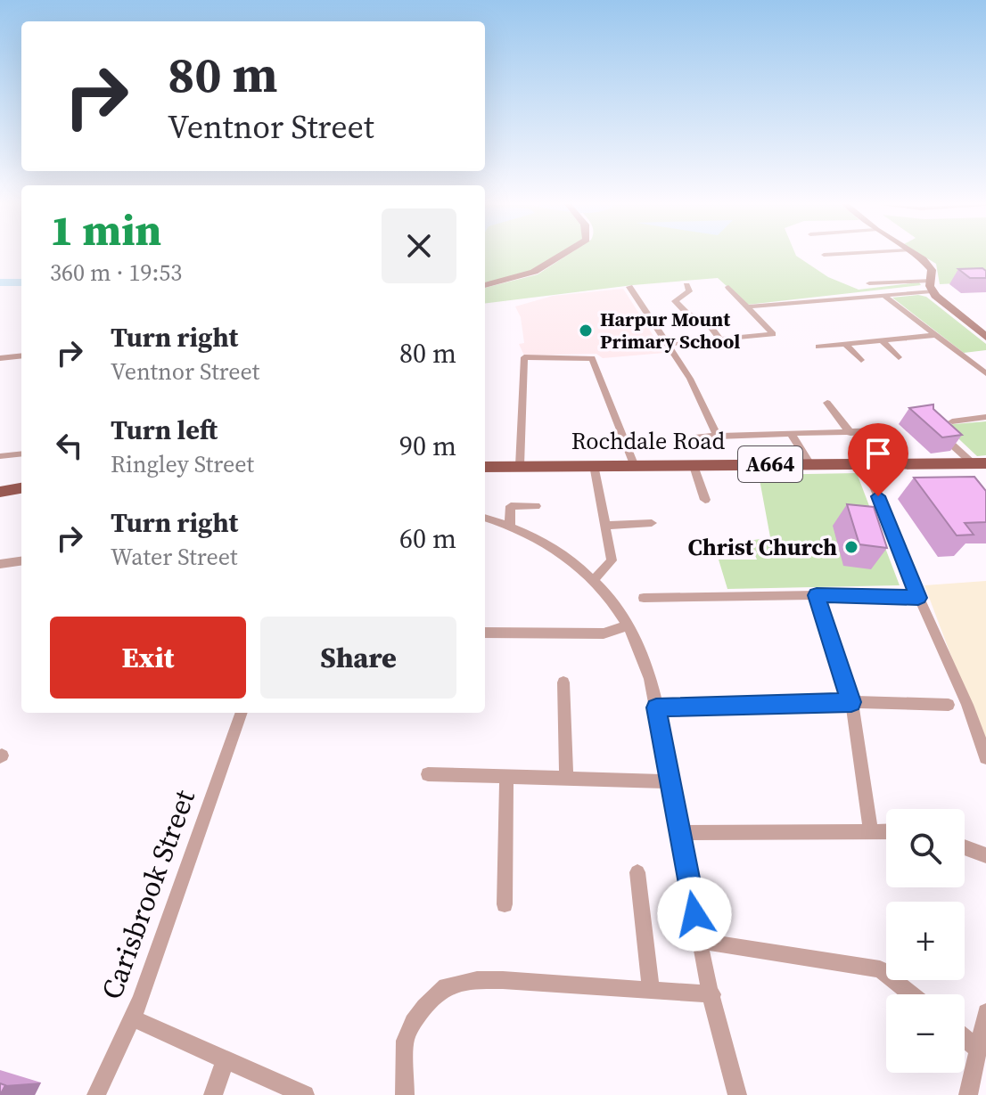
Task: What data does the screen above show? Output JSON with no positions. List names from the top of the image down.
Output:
{
  "streets": {
    "main road": ["Rochdale Road", "A664"],
    "street": ["Carisbrook Street"]
  },
  "places": ["Harpur Mount Primary School", "Christ Church"],
  "page": {
    "turn": ["80 m", "Ventnor Street"],
    "heading": ["1 min", "360 m · 19:53"],
    "list": [
      {
        "name": "Turn right",
        "note": "Ventnor Street",
        "value": "80 m"
      },
      {
        "name": "Turn left",
        "note": "Ringley Street",
        "value": "90 m"
      },
      {
        "name": "Turn right",
        "note": "Water Street",
        "value": "60 m"
      }
    ],
    "buttons": ["Exit", "Share"],
    "map_buttons": ["+", "−"]
  }
}
